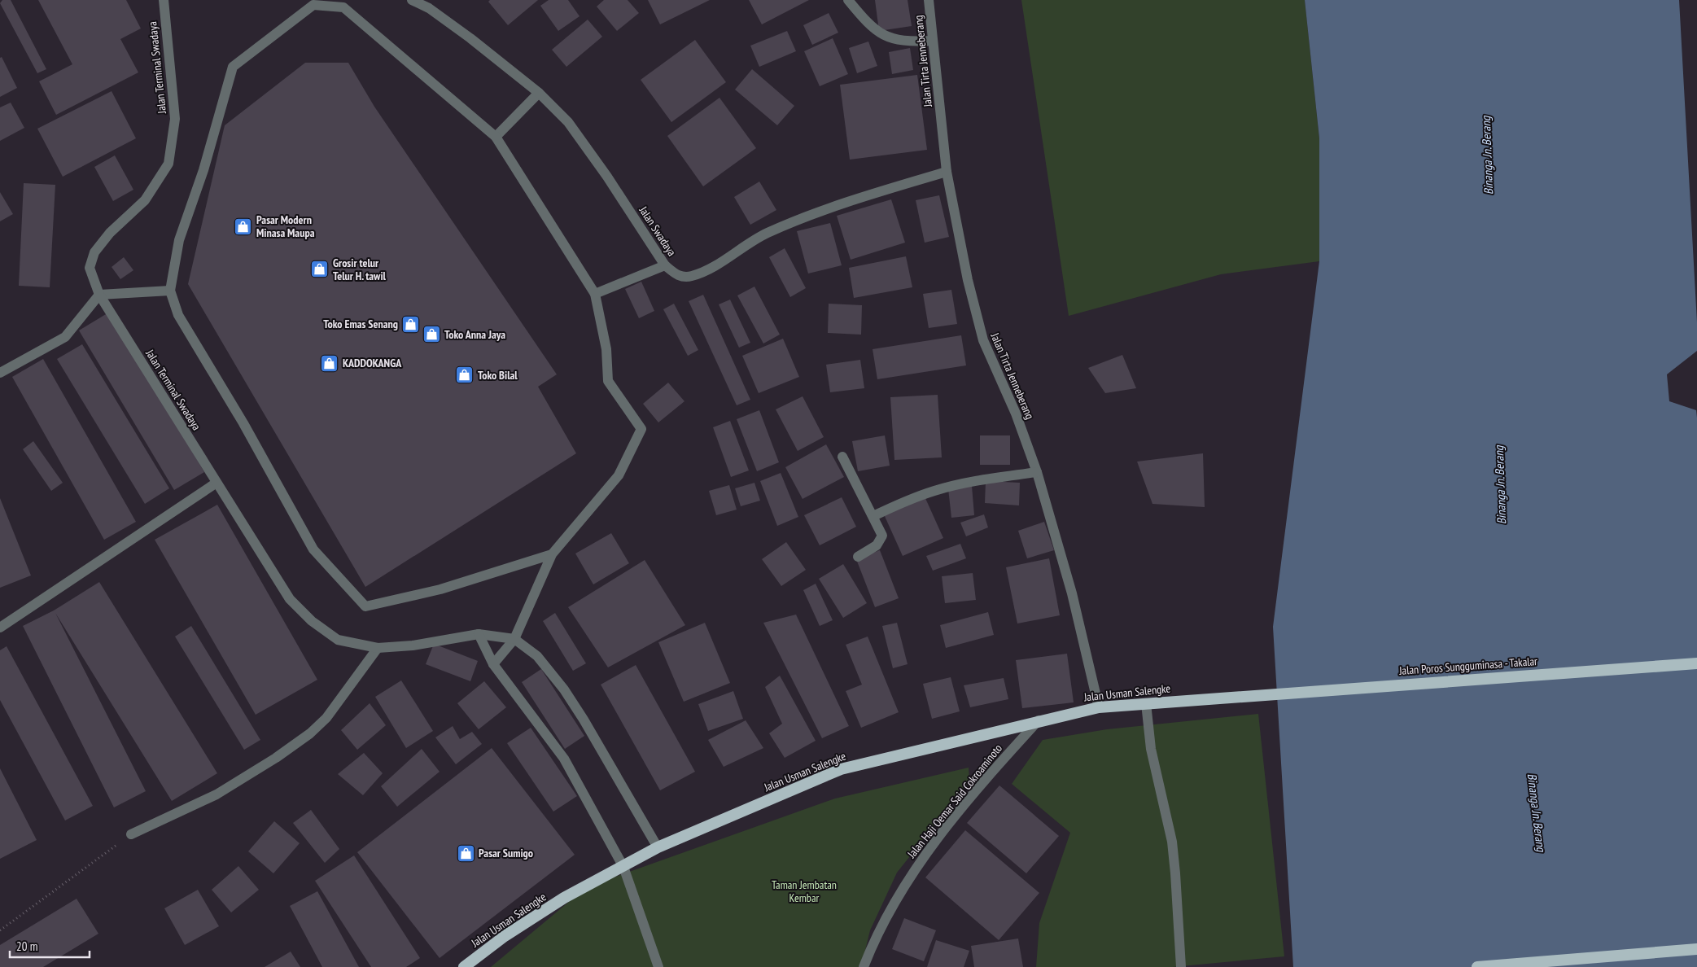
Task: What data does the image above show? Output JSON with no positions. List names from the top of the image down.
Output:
{
  "streets": {
    "highway": ["Jalan Poros Sungguminasa - Takalar", "Jalan Usman Salengke"],
    "street": [
      "Jalan Tirta Jenneberang",
      "Jalan Terminal Swadaya",
      "Jalan Swadaya",
      "Jalan Haji Oemar Said Cokroaminoto"
    ]
  },
  "crossings": [
    ["Jalan Tirta Jenneberang", "Jalan Swadaya"],
    ["Jalan Tirta Jenneberang", "Jalan Usman Salengke"],
    ["Jalan Poros Sungguminasa - Takalar", "Jalan Usman Salengke"],
    ["Jalan Usman Salengke", "Jalan Haji Oemar Said Cokroaminoto"]
  ],
  "water": ["Binanga Jn. Berang"],
  "parks": ["Taman Jembatan Kembar"],
  "places": {
    "shop": [
      "Pasar Modern Minasa Maupa",
      "Grosir telur Telur H. tawil",
      "Toko Emas Senang",
      "Toko Anna Jaya",
      "KADDOKANGA",
      "Toko Bilal",
      "Pasar Sumigo"
    ]
  },
  "scale_bar": "20 m"
}
